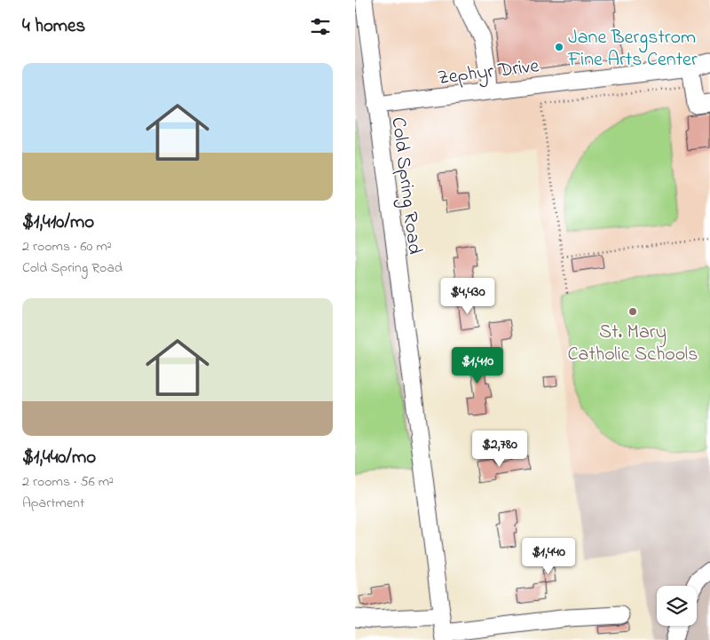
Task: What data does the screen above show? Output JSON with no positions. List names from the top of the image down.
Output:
{
  "streets": {
    "street": ["Zephyr Drive", "Cold Spring Road"]
  },
  "crossings": [
    ["Zephyr Drive", "Cold Spring Road"]
  ],
  "places": ["Jane Bergstrom Fine Arts Center", "St. Mary Catholic Schools"],
  "page": {
    "heading": "4 homes",
    "list": [
      {
        "name": "$1,410/mo",
        "note": "2 rooms · 60 m² · Cold Spring Road"
      },
      {
        "name": "$1,440/mo",
        "note": "2 rooms · 56 m² · Apartment"
      }
    ],
    "price": [
      "$4,430",
      "$1,410",
      "$2,780",
      "$1,440"
    ]
  }
}
